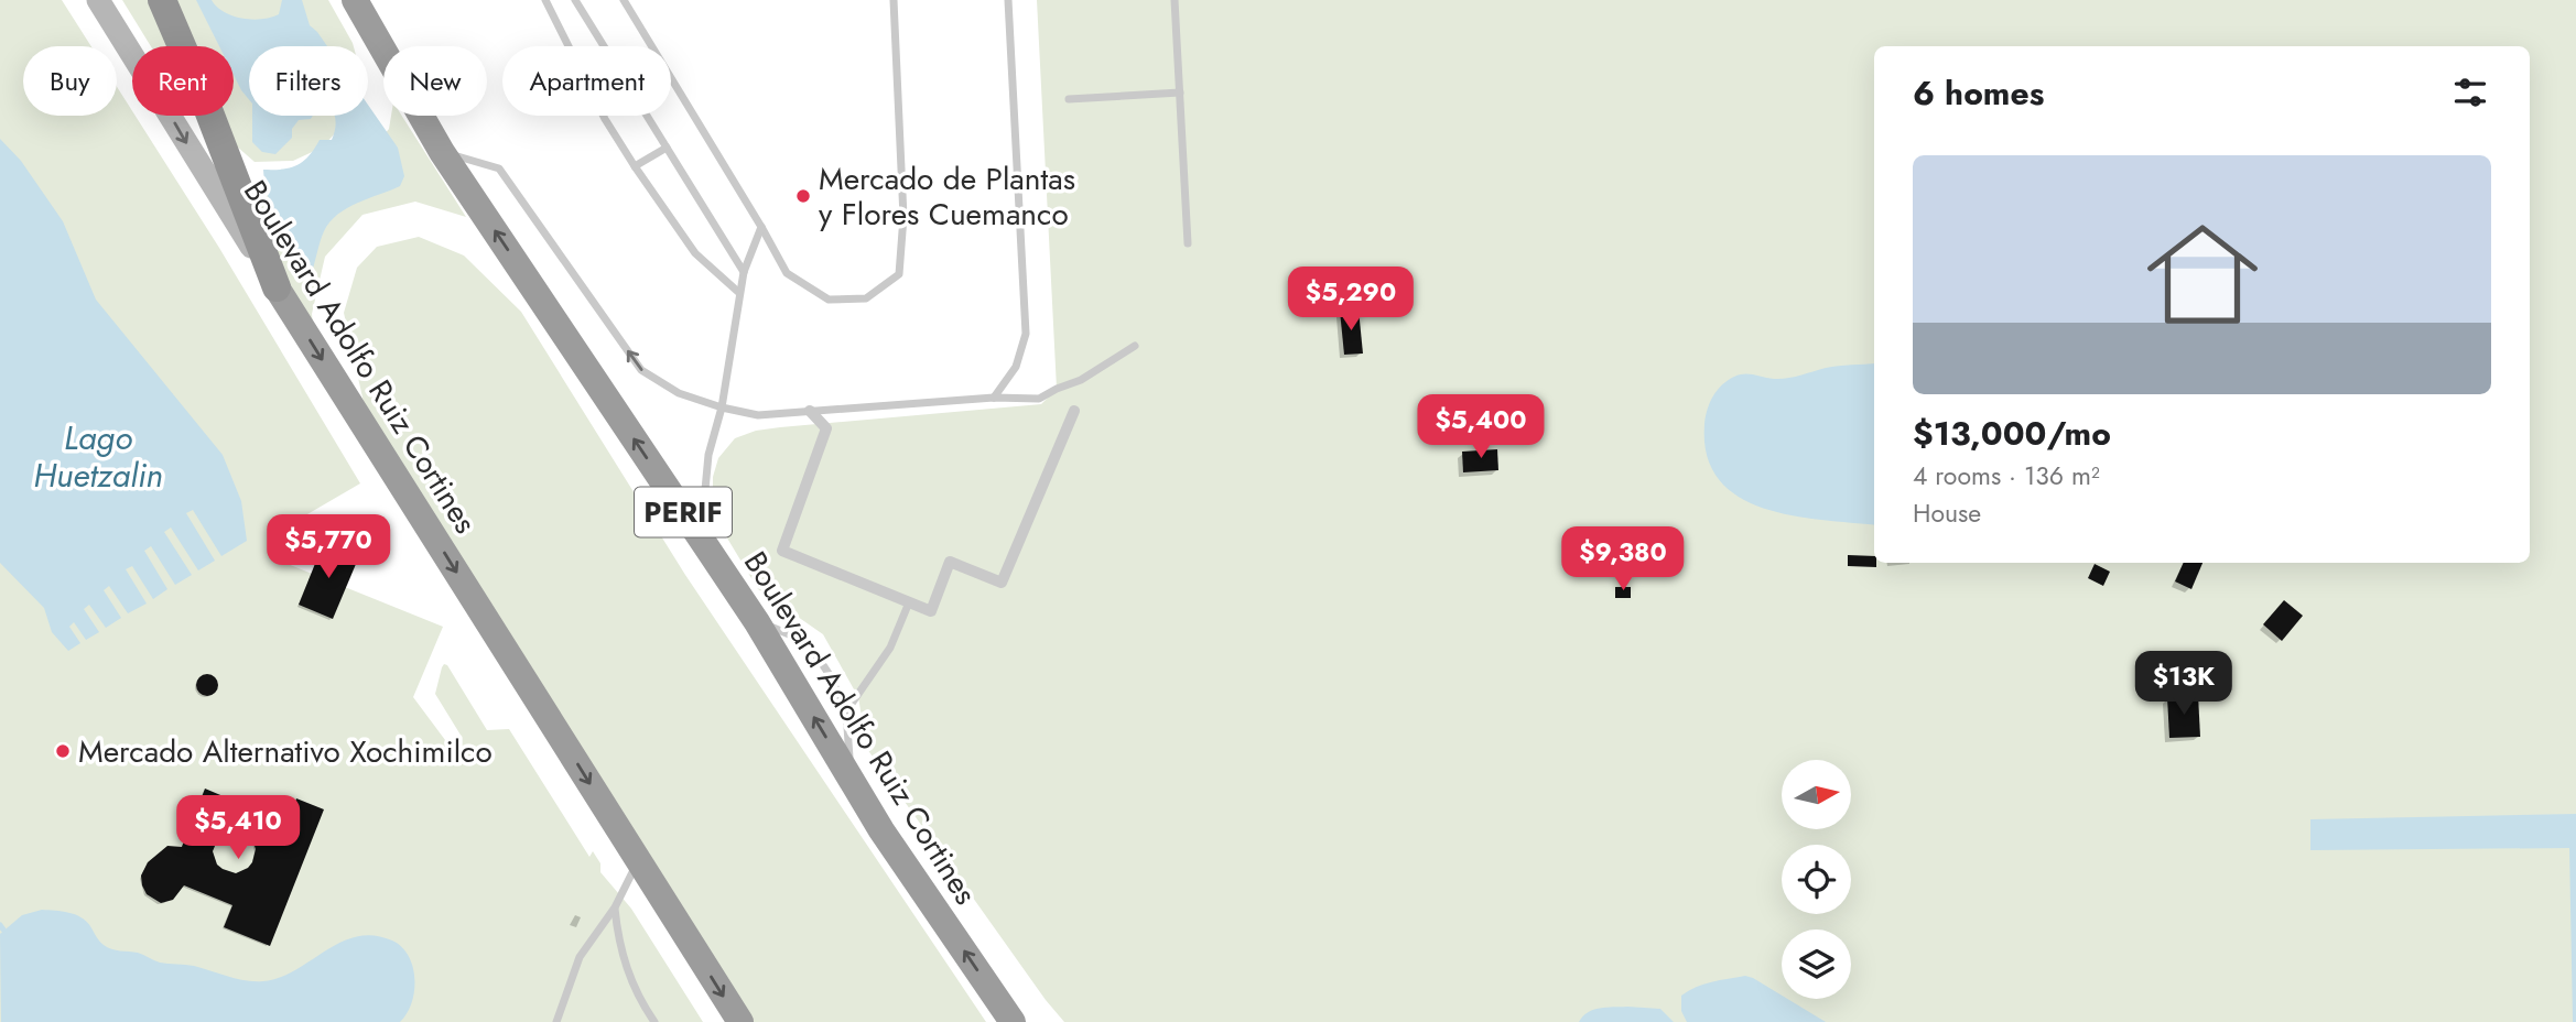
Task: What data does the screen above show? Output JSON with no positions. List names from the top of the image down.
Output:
{
  "streets": {
    "highway": ["Boulevard Adolfo Ruiz Cortines", "PERIF"]
  },
  "water": ["Lago Huetzalin"],
  "places": ["Mercado de Plantas y Flores Cuemanco", "Mercado Alternativo Xochimilco"],
  "north": "right",
  "page": {
    "chip": [
      "Buy",
      "Rent",
      "Filters",
      "New",
      "Apartment"
    ],
    "heading": "6 homes",
    "list": [
      {
        "name": "$13,000/mo",
        "note": "4 rooms · 136 m² · House"
      }
    ],
    "price": [
      "$5,290",
      "$5,400",
      "$5,770",
      "$9,380",
      "$13K",
      "$5,410"
    ]
  }
}
